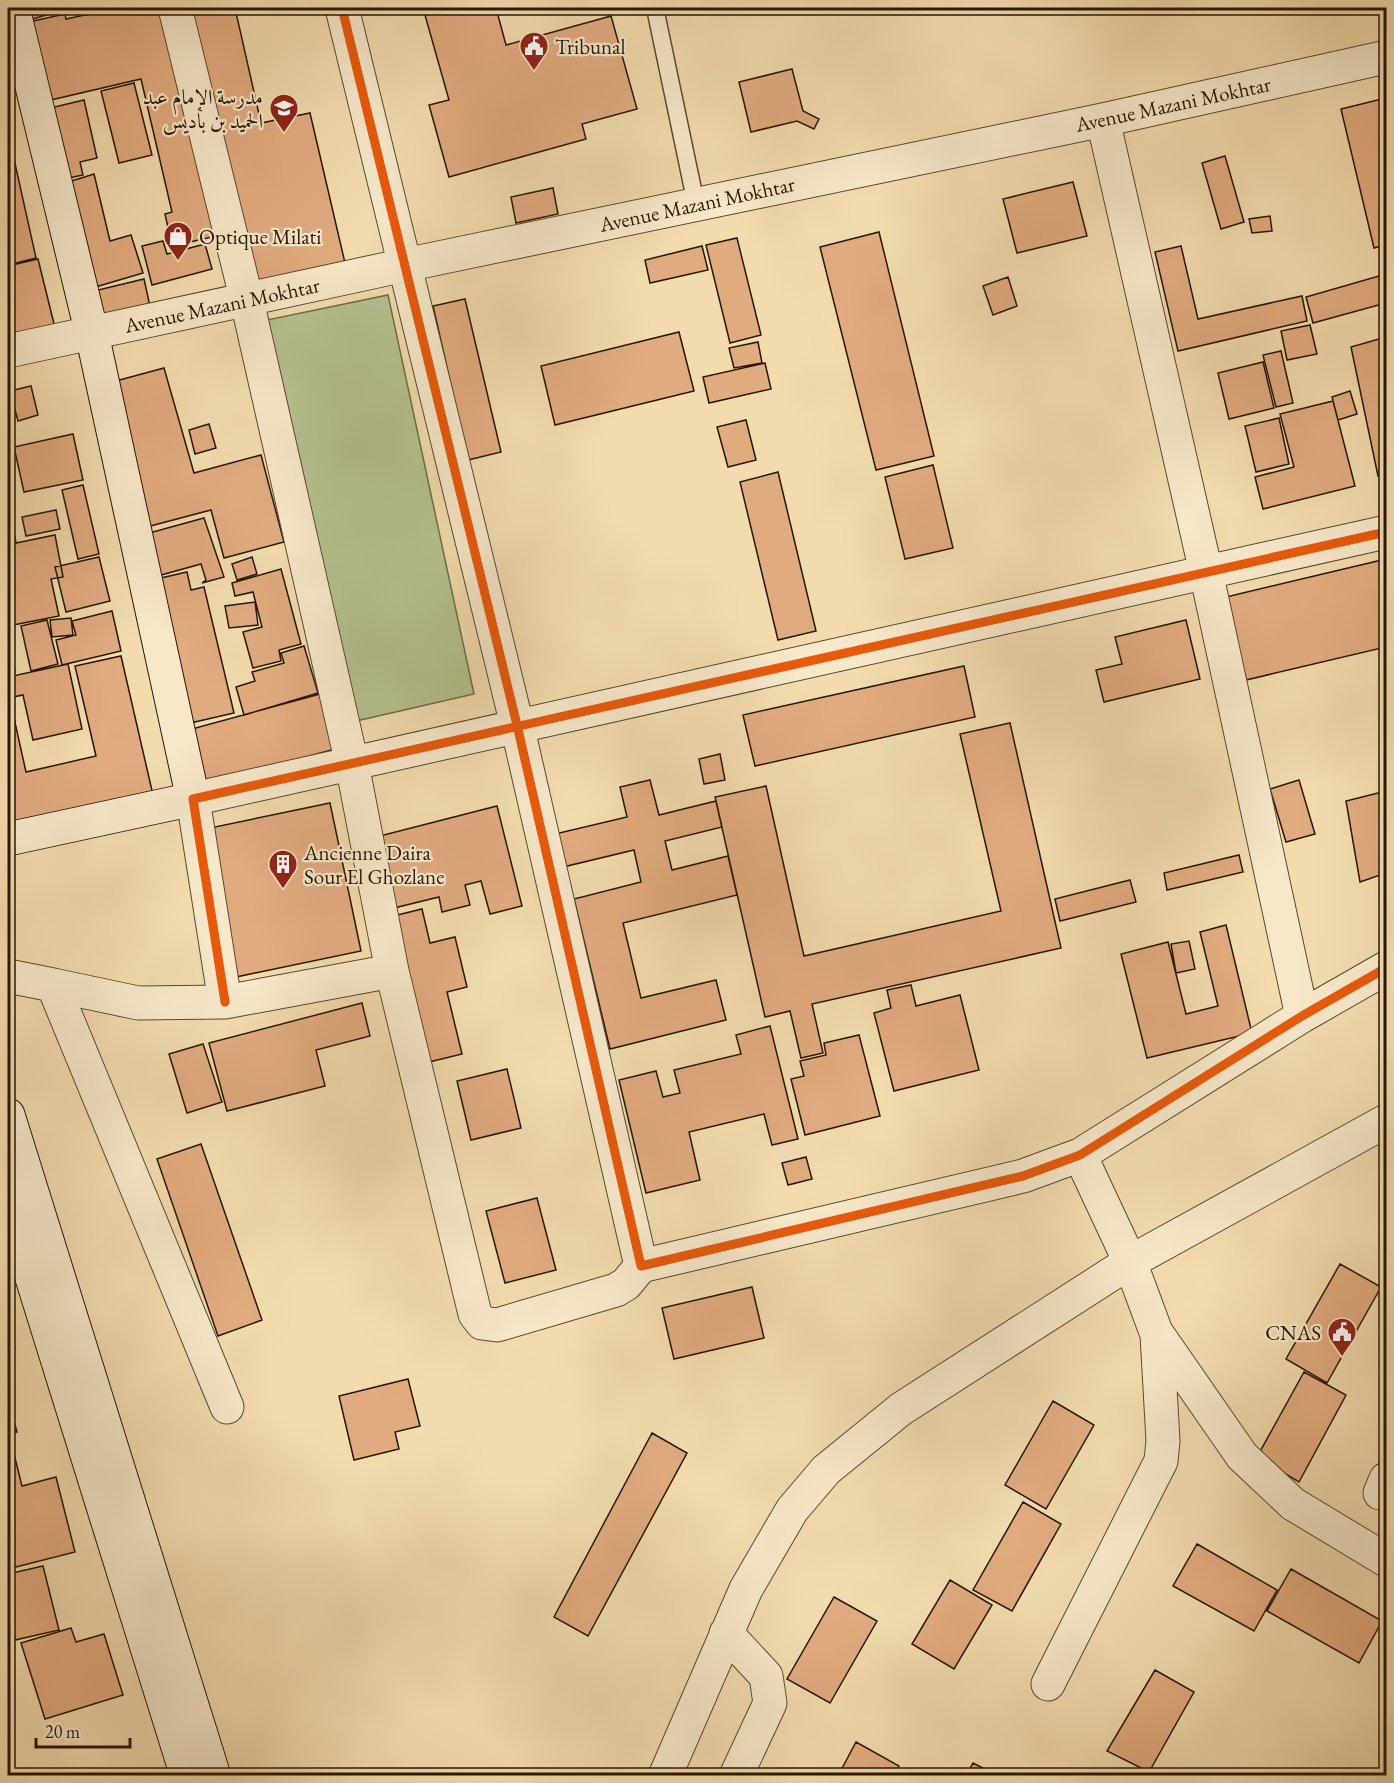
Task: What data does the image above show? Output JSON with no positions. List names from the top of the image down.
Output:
{
  "streets": {
    "street": ["Avenue Mazani Mokhtar"]
  },
  "places": {
    "public building": ["Tribunal", "CNAS"],
    "school or university": ["مدرسة الإمام عبد الحميد بن باديس"],
    "shop": ["Optique Milati"],
    "building": ["Ancienne Daira Sour El Ghozlane"]
  },
  "scale_bar": "20 m"
}
